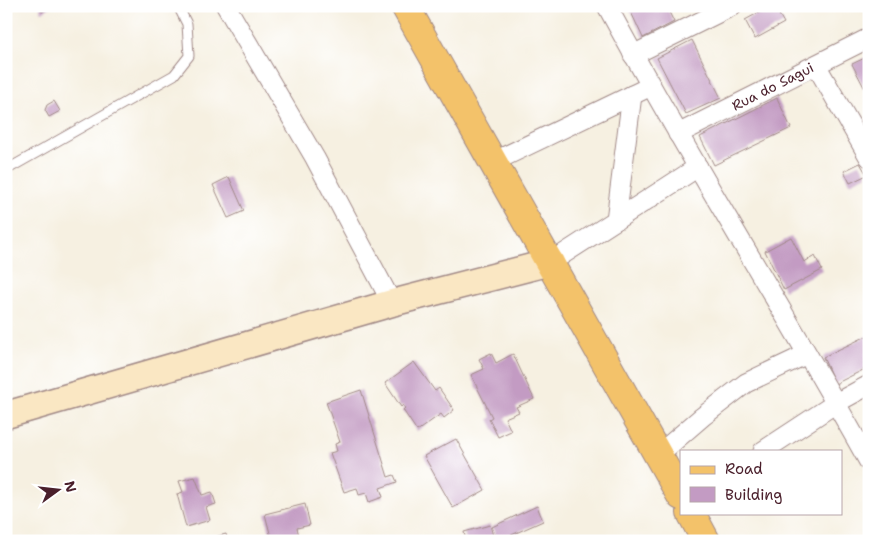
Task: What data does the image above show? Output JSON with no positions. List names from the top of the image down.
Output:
{
  "streets": {
    "street": ["Rua do Sagui"]
  },
  "legend": ["Road", "Building"],
  "north": "right"
}
